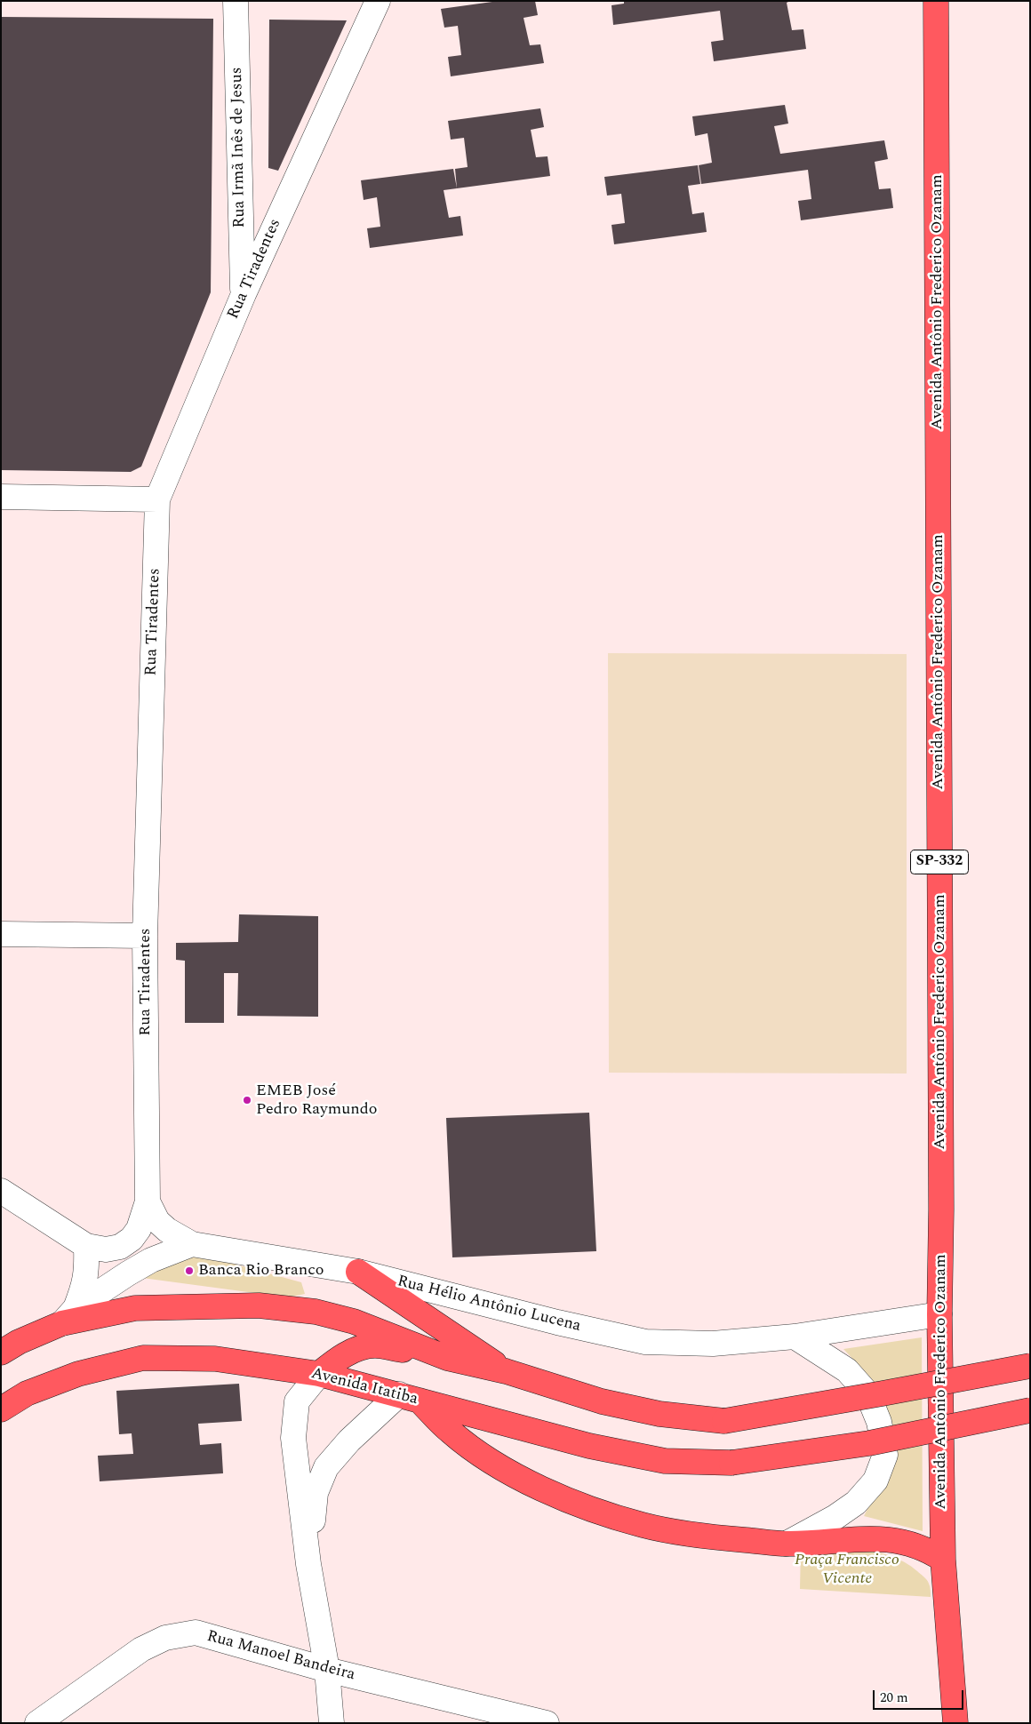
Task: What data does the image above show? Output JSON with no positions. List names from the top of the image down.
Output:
{
  "streets": {
    "main road": ["Avenida Antônio Frederico Ozanam", "SP-332", "Avenida Itatiba"],
    "street": [
      "Rua Irmã Inês de Jesus",
      "Rua Tiradentes",
      "Rua Hélio Antônio Lucena",
      "Rua Manoel Bandeira"
    ]
  },
  "crossings": [
    ["Rua Irmã Inês de Jesus", "Rua Tiradentes"],
    ["Avenida Antônio Frederico Ozanam", "Rua Hélio Antônio Lucena"]
  ],
  "parks": ["Praça Francisco Vicente"],
  "places": ["EMEB José Pedro Raymundo", "Banca Rio Branco"],
  "scale_bar": "20 m"
}
